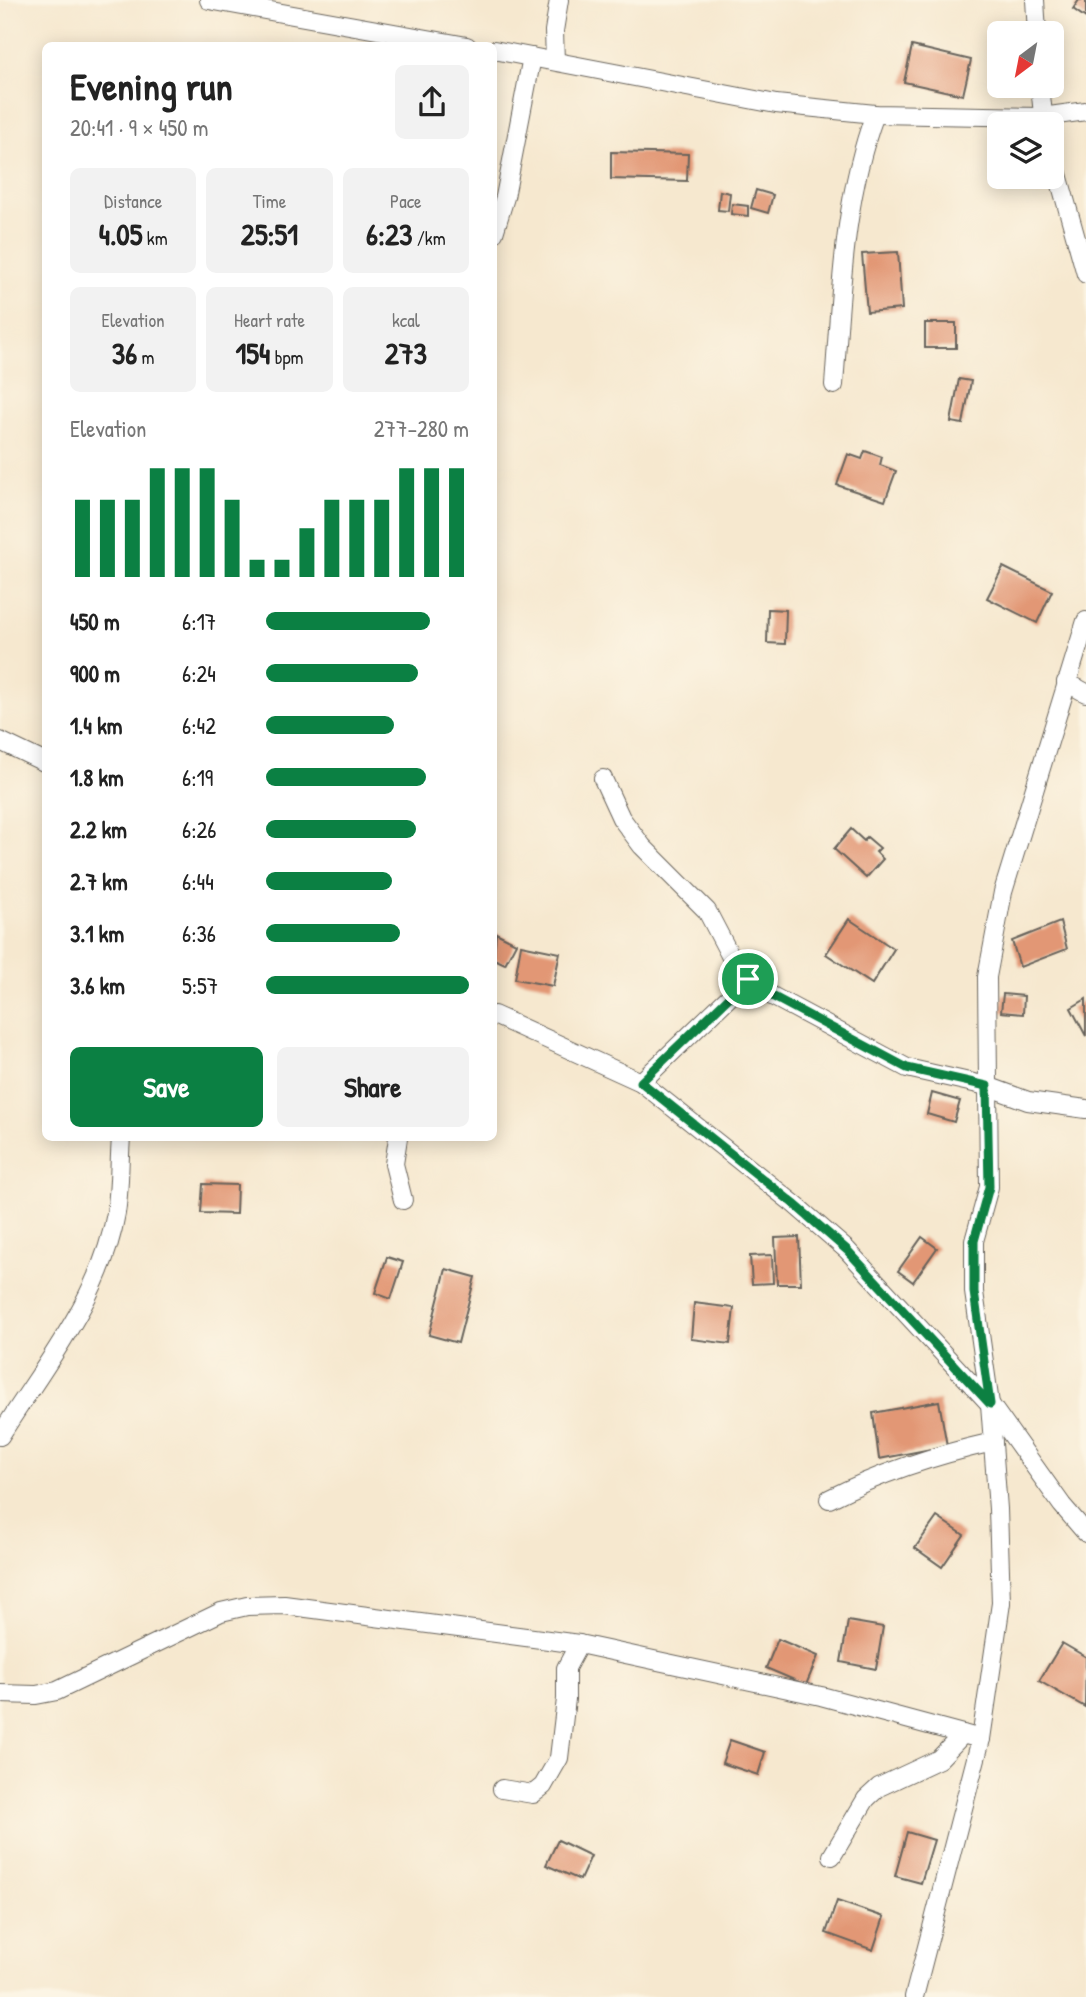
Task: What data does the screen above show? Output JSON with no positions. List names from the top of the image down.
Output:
{
  "north": "bottom left",
  "page": {
    "heading": ["Evening run", "20:41 · 9 × 450 m"],
    "stats": [
      ["Distance", "4.05 km"],
      ["Time", "25:51"],
      ["Pace", "6:23 /km"],
      ["Elevation", "36 m"],
      ["Heart rate", "154 bpm"],
      ["kcal", "273"]
    ],
    "chart": ["Elevation", "277–280 m"],
    "list": [
      {
        "name": "450 m",
        "note": "6:17"
      },
      {
        "name": "900 m",
        "note": "6:24"
      },
      {
        "name": "1.4 km",
        "note": "6:42"
      },
      {
        "name": "1.8 km",
        "note": "6:19"
      },
      {
        "name": "2.2 km",
        "note": "6:26"
      },
      {
        "name": "2.7 km",
        "note": "6:44"
      },
      {
        "name": "3.1 km",
        "note": "6:36"
      },
      {
        "name": "3.6 km",
        "note": "5:57"
      }
    ],
    "buttons": ["Save", "Share"]
  }
}
